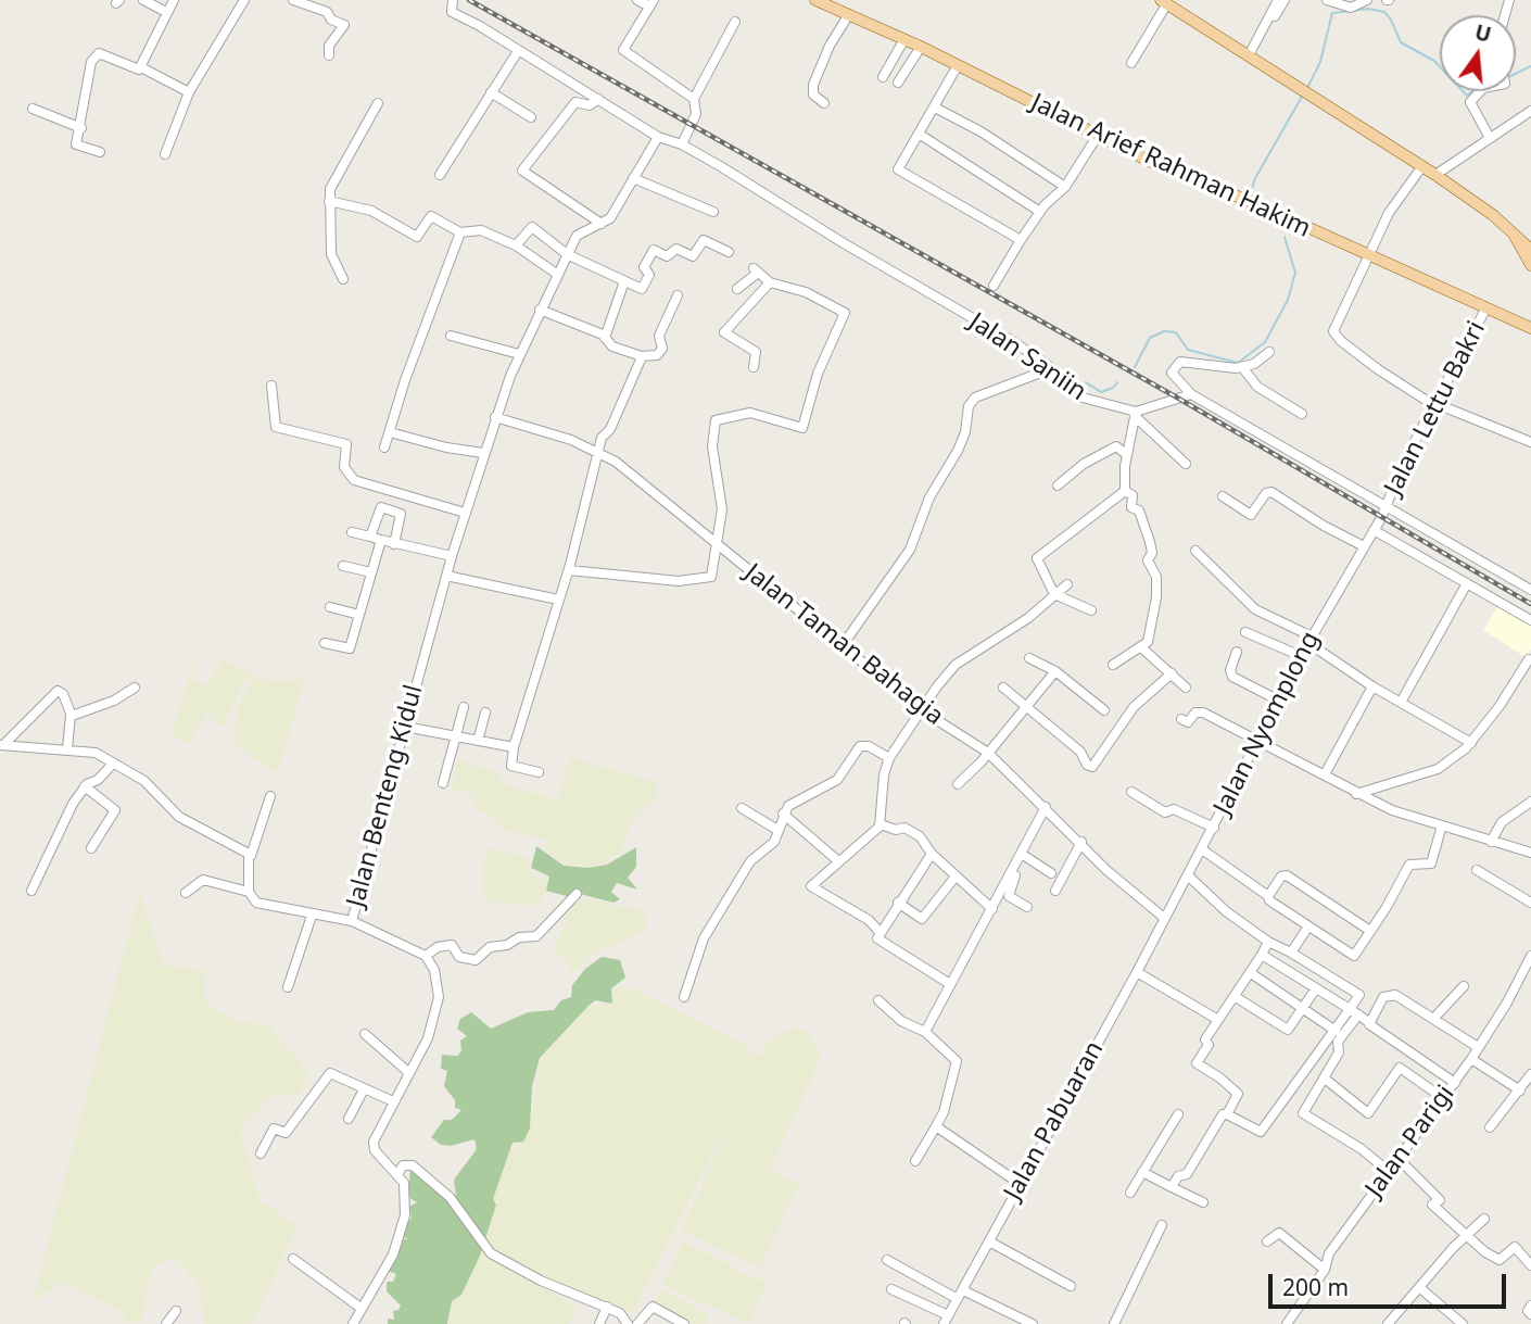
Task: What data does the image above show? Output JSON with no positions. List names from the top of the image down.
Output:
{
  "streets": {
    "main road": ["Jalan Arief Rahman Hakim"],
    "street": [
      "Jalan Saniin",
      "Jalan Lettu Bakri",
      "Jalan Taman Bahagia",
      "Jalan Nyomplong",
      "Jalan Benteng Kidul",
      "Jalan Pabuaran",
      "Jalan Parigi"
    ]
  },
  "crossings": [
    ["Jalan Arief Rahman Hakim", "Jalan Lettu Bakri"],
    ["Jalan Saniin", "Jalan Benteng Kidul"],
    ["Jalan Lettu Bakri", "Jalan Nyomplong"],
    ["Jalan Taman Bahagia", "Jalan Nyomplong"],
    ["Jalan Taman Bahagia", "Jalan Benteng Kidul"],
    ["Jalan Taman Bahagia", "Jalan Pabuaran"],
    ["Jalan Nyomplong", "Jalan Pabuaran"]
  ],
  "scale_bar": "200 m",
  "north": "top"
}
